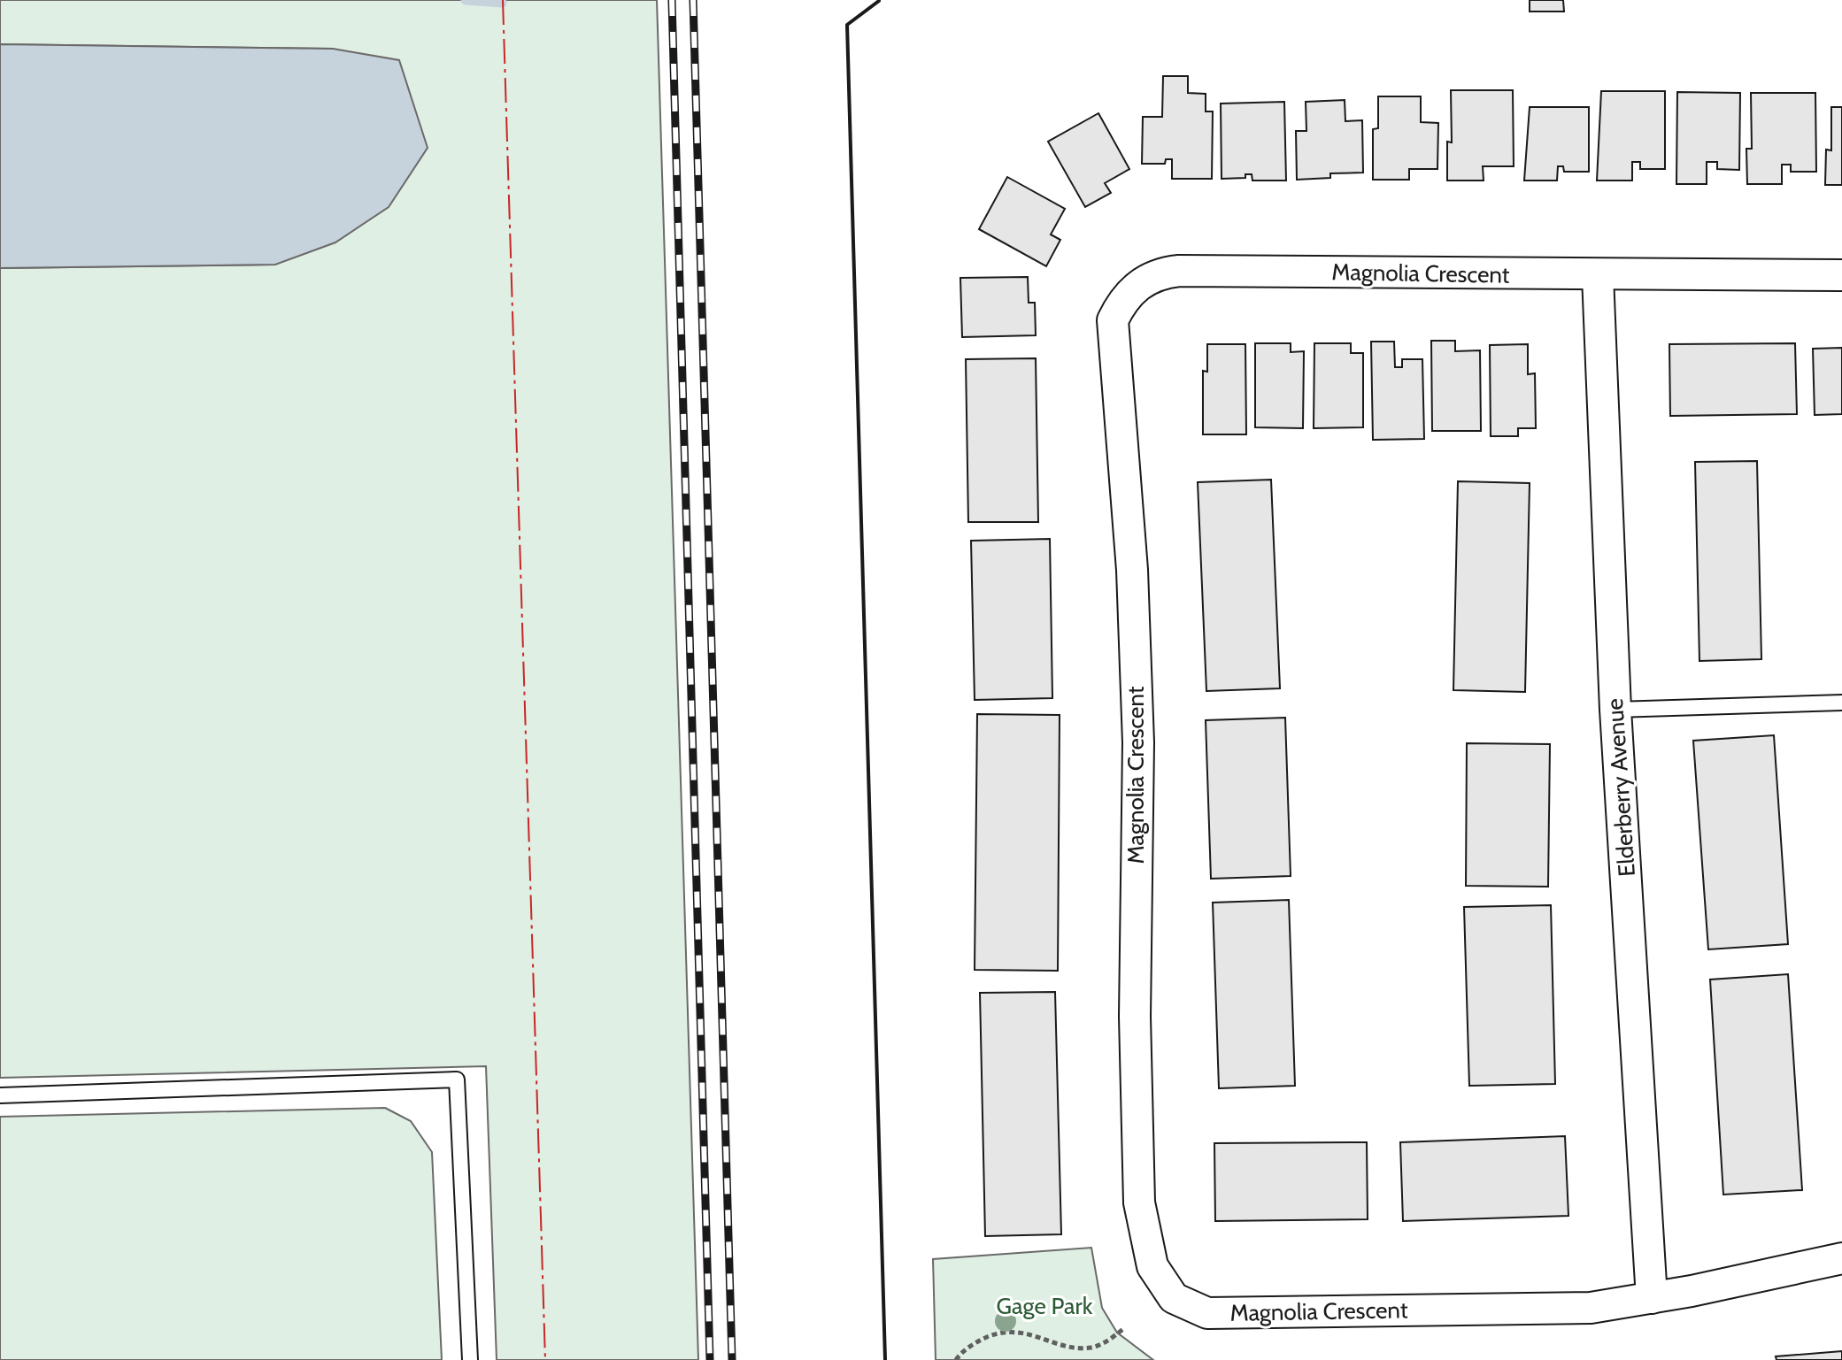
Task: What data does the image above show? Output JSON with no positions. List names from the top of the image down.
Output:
{
  "streets": {
    "street": ["Magnolia Crescent", "Elderberry Avenue"]
  },
  "crossings": [
    ["Magnolia Crescent", "Elderberry Avenue"]
  ],
  "parks": ["Gage Park"]
}
